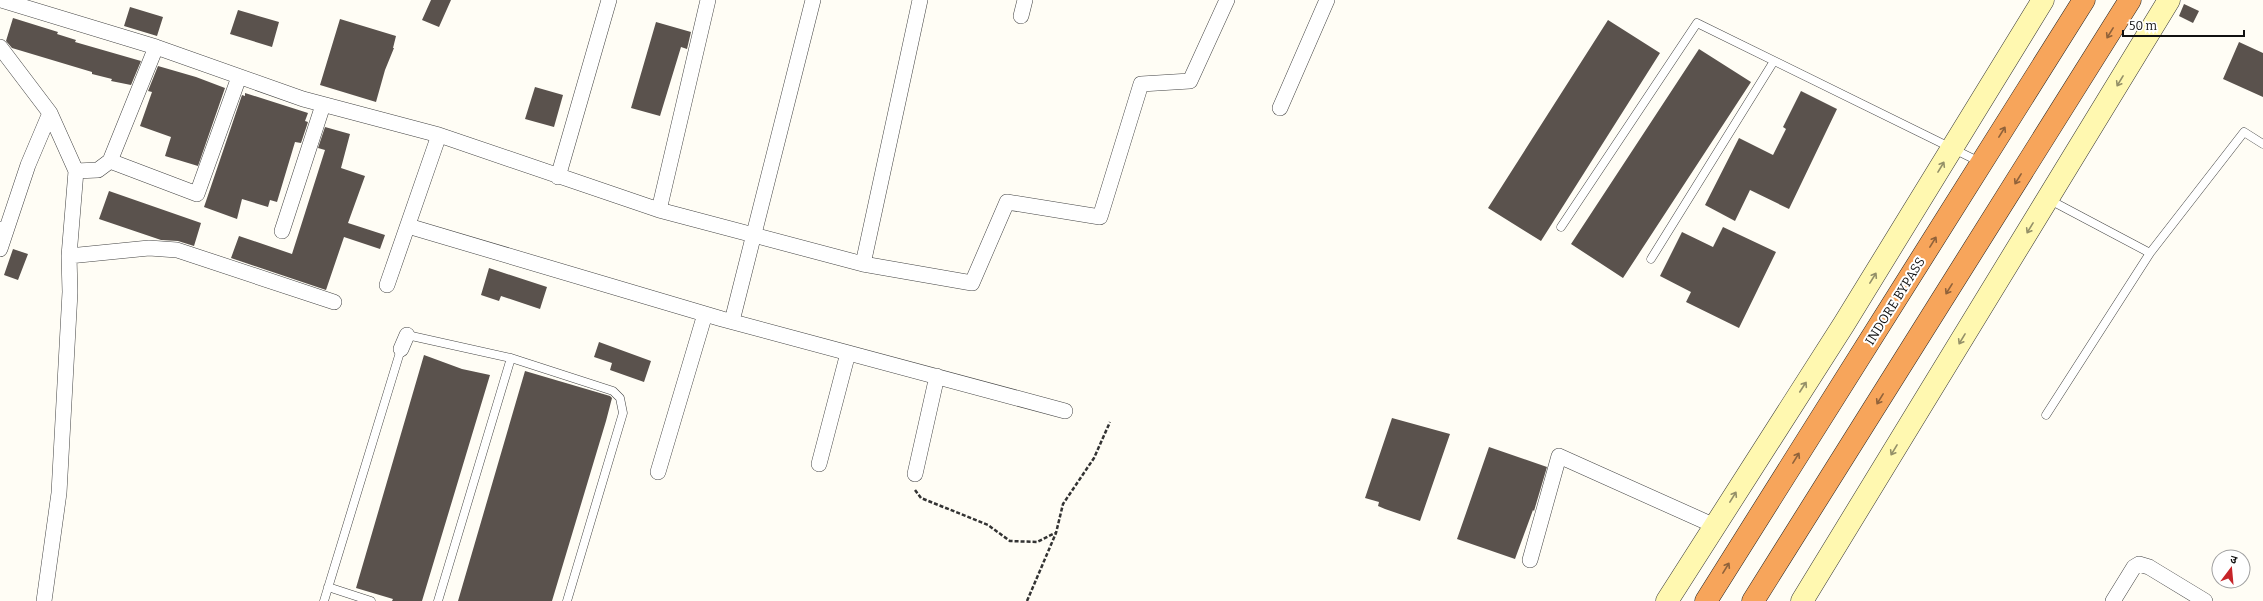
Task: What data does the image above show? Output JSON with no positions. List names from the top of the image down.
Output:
{
  "streets": {
    "highway": ["INDORE BYPASS"]
  },
  "scale_bar": "50 m",
  "north": "top"
}
